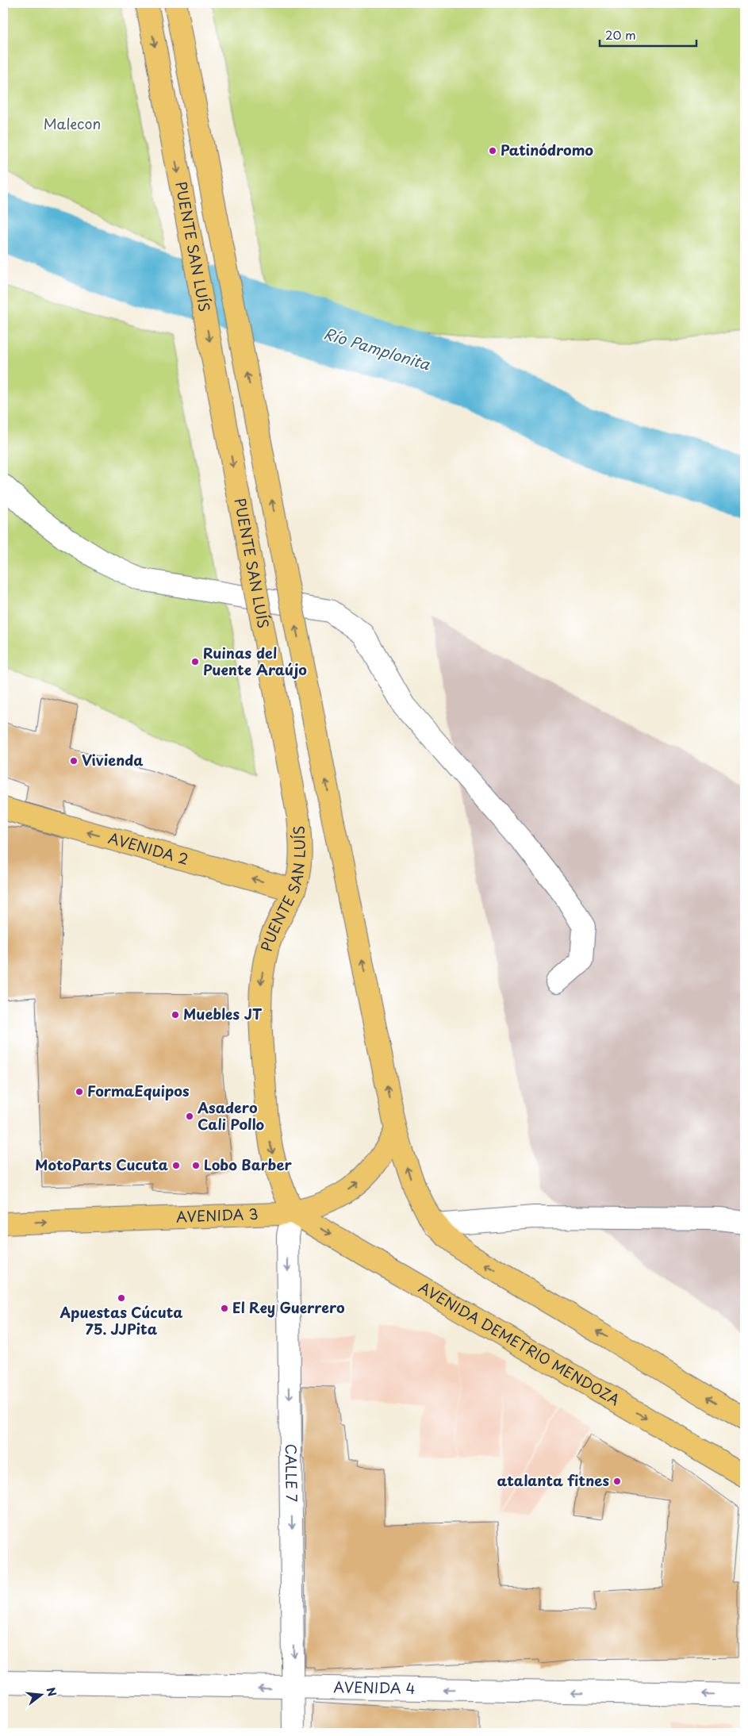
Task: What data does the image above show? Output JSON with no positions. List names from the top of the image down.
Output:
{
  "streets": {
    "main road": [
      "PUENTE SAN LUÍS",
      "AVENIDA 2",
      "AVENIDA 3",
      "AVENIDA DEMETRIO MENDOZA"
    ],
    "street": ["CALLE 7", "AVENIDA 4"]
  },
  "crossings": [
    ["PUENTE SAN LUÍS", "AVENIDA 2"],
    ["PUENTE SAN LUÍS", "AVENIDA 3"],
    ["PUENTE SAN LUÍS", "AVENIDA DEMETRIO MENDOZA"],
    ["PUENTE SAN LUÍS", "CALLE 7"],
    ["AVENIDA 3", "AVENIDA DEMETRIO MENDOZA"],
    ["AVENIDA 3", "CALLE 7"],
    ["AVENIDA DEMETRIO MENDOZA", "CALLE 7"],
    ["CALLE 7", "AVENIDA 4"]
  ],
  "one_way": [
    "AVENIDA 2",
    "AVENIDA 3",
    "CALLE 7",
    "AVENIDA 4"
  ],
  "water": ["Río Pamplonita"],
  "parks": ["Malecon"],
  "places": [
    "Patinódromo",
    "Ruinas del Puente Araújo",
    "Vivienda",
    "Muebles JT",
    "FormaEquipos",
    "Asadero Cali Pollo",
    "MotoParts Cucuta",
    "Lobo Barber",
    "Apuestas Cúcuta 75. JJPita",
    "El Rey Guerrero",
    "atalanta fitnes"
  ],
  "scale_bar": "20 m",
  "north": "right"
}
